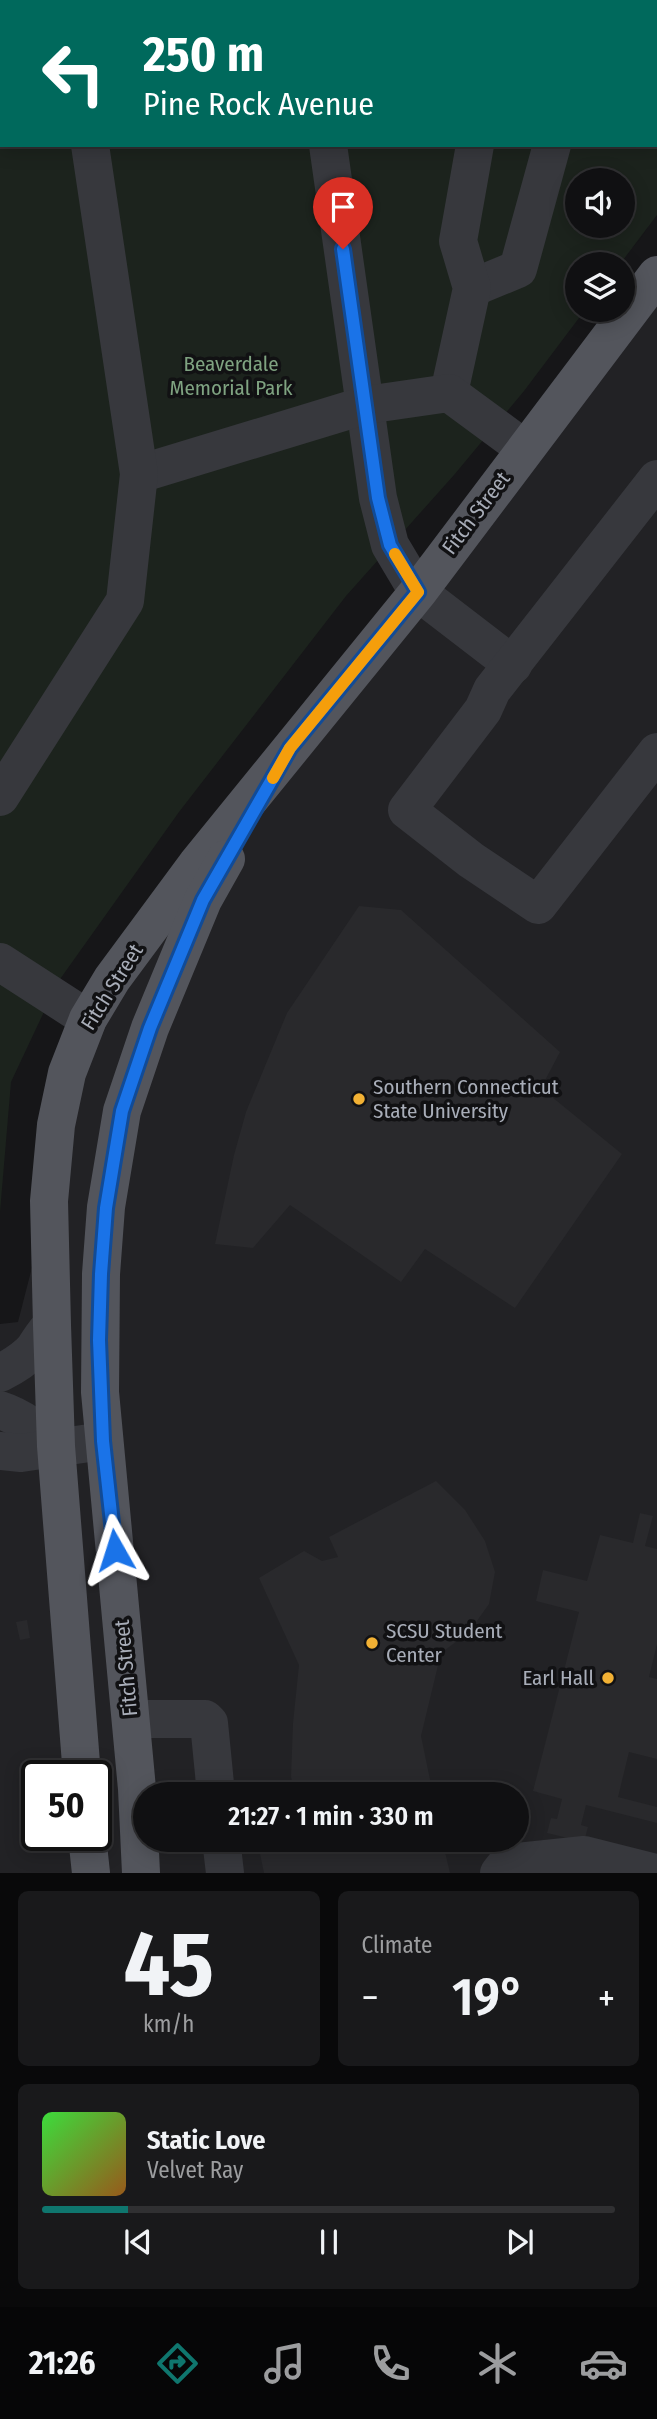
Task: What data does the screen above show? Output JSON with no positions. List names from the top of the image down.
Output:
{
  "streets": {
    "main road": ["Fitch Street"]
  },
  "parks": ["Beaverdale Memorial Park"],
  "places": ["Southern Connecticut State University", "SCSU Student Center", "Earl Hall"],
  "page": {
    "turn": ["250 m", "Pine Rock Avenue"],
    "limit": "50",
    "trip": "21:27 · 1 min · 330 m",
    "tile": [
      ["45", "km/h"],
      "Climate"
    ],
    "heat": ["−", "19°", "+"],
    "song": ["Static Love", "Velvet Ray"],
    "tabs": "21:26"
  }
}
